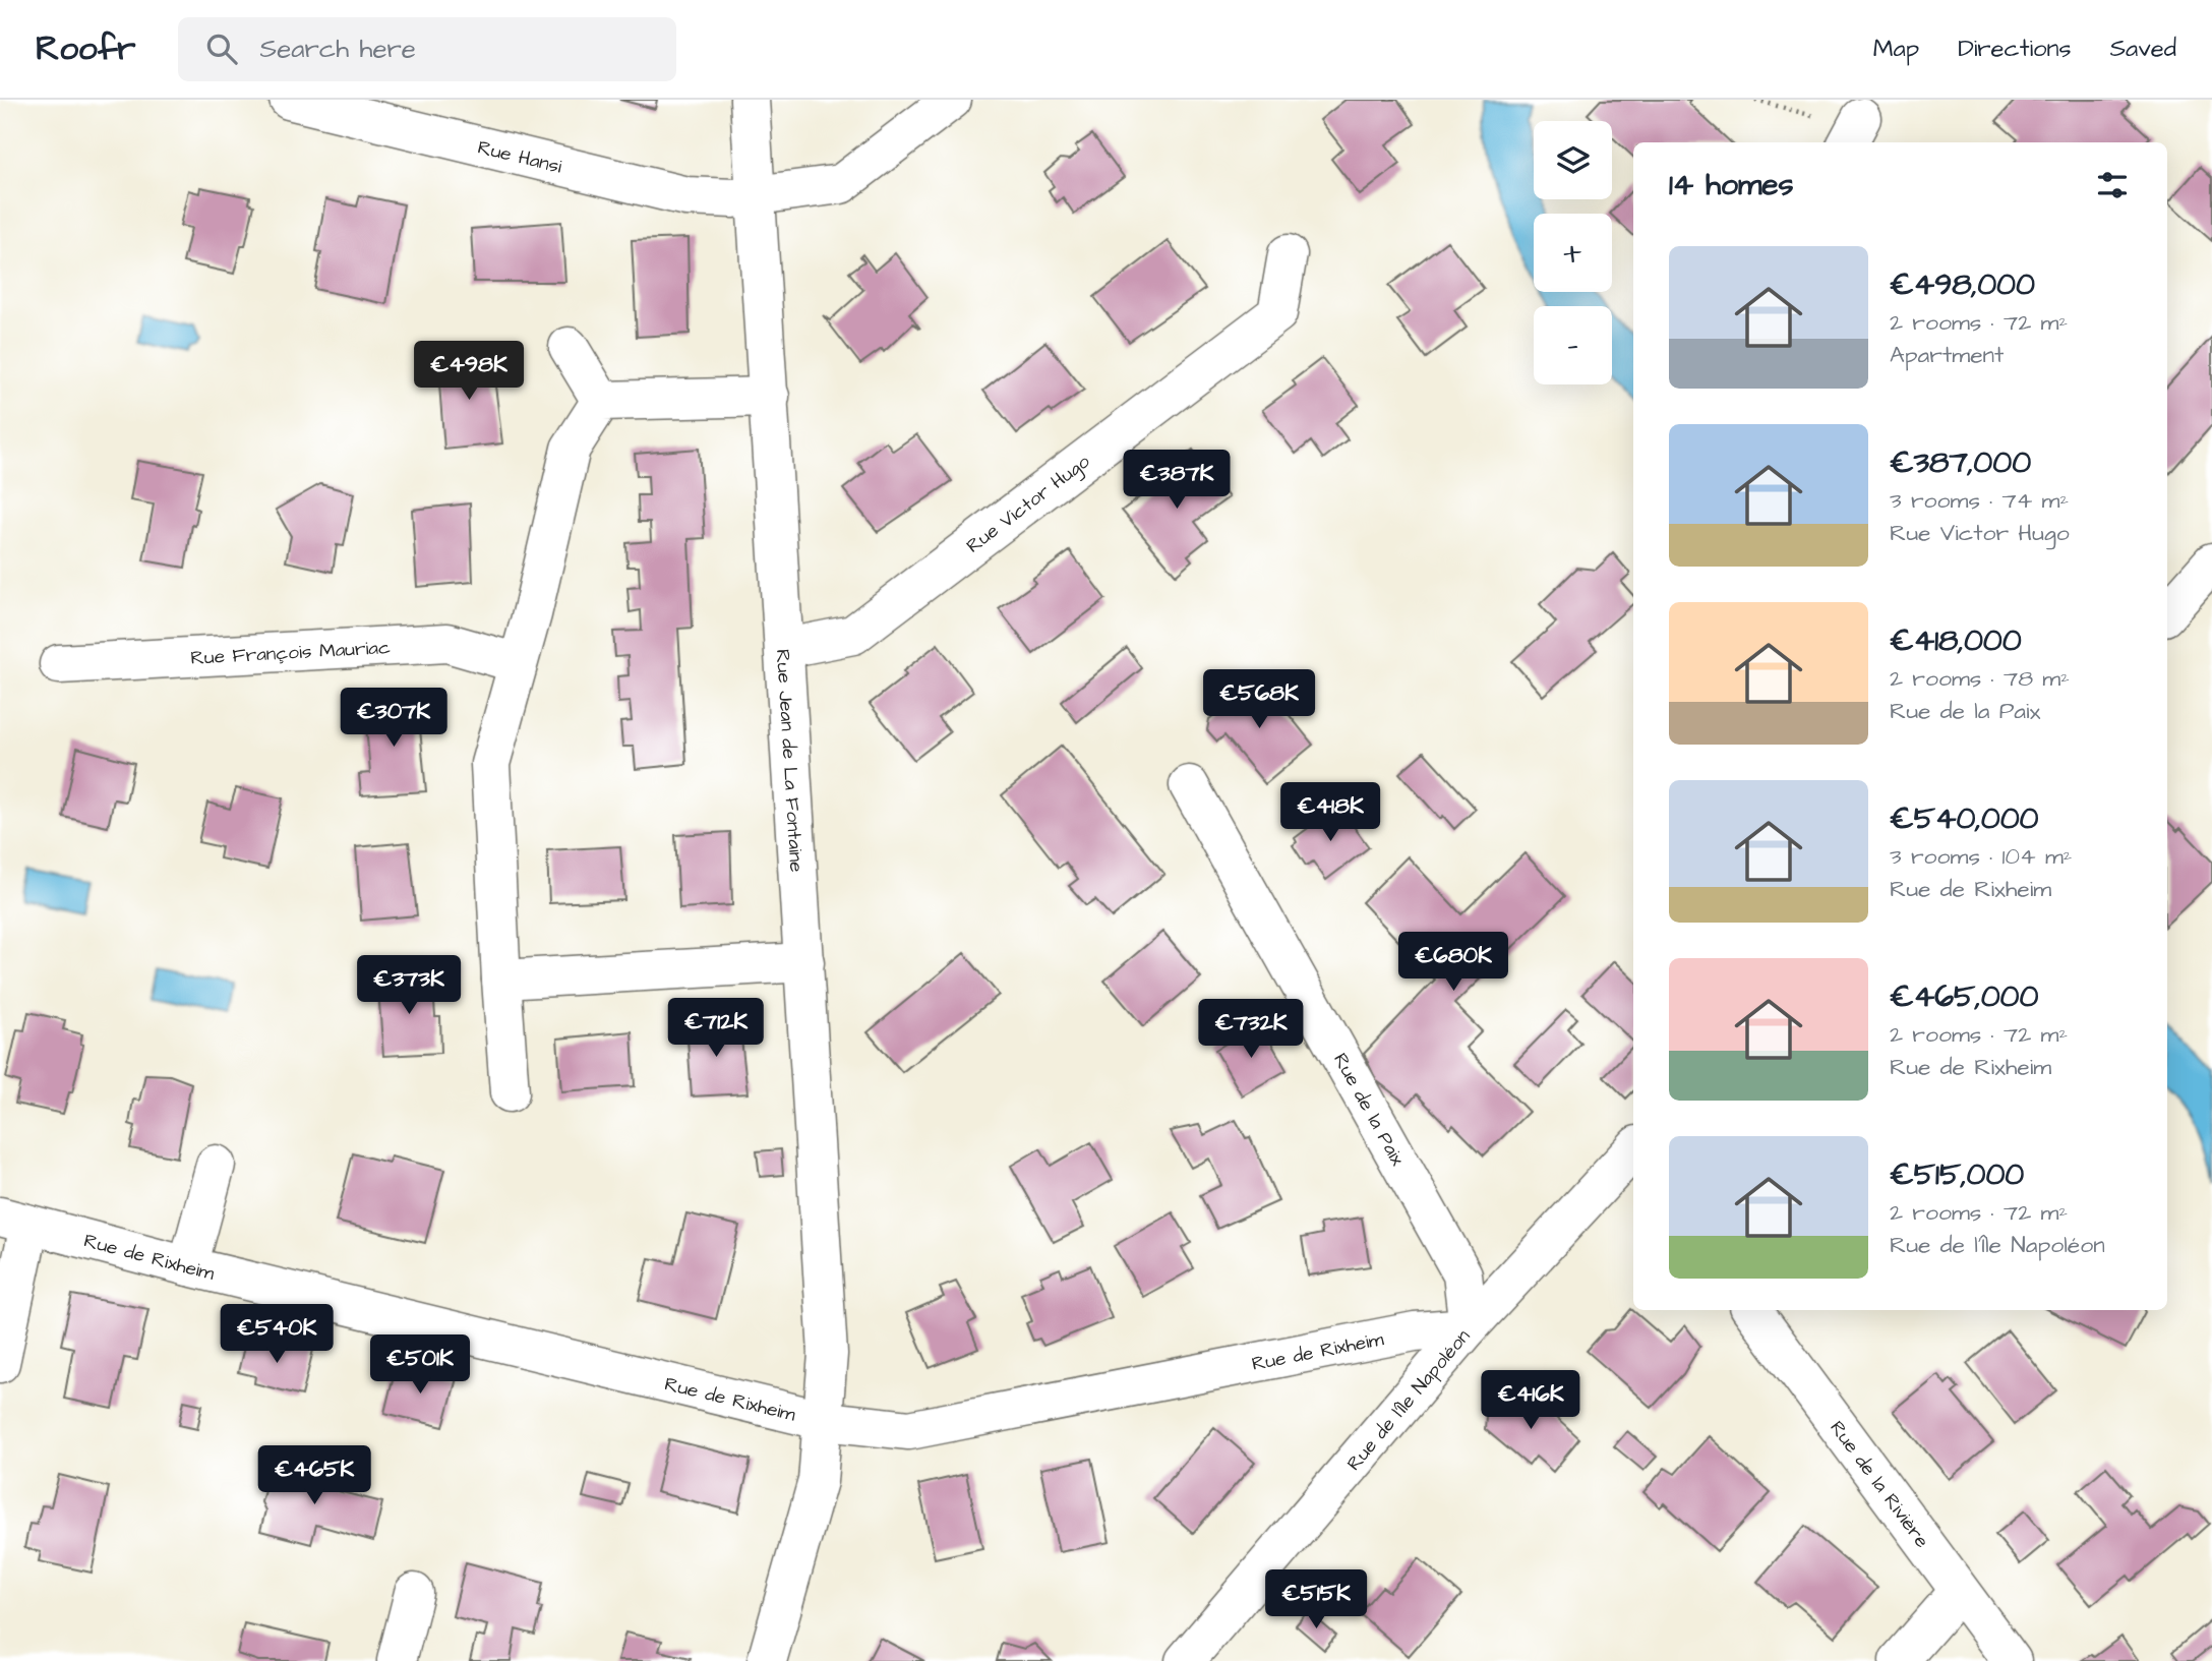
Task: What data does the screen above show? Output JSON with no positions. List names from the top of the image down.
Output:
{
  "streets": {
    "street": [
      "Rue Hansi",
      "Rue Victor Hugo",
      "Rue François Mauriac",
      "Rue Jean de La Fontaine",
      "Rue de la Paix",
      "Rue de Rixheim",
      "Rue de l'Île Napoléon",
      "Rue de la Rivière"
    ]
  },
  "crossings": [
    ["Rue Hansi", "Rue Jean de La Fontaine"],
    ["Rue Victor Hugo", "Rue Jean de La Fontaine"],
    ["Rue Jean de La Fontaine", "Rue de Rixheim"],
    ["Rue de la Paix", "Rue de Rixheim"],
    ["Rue de la Paix", "Rue de l'Île Napoléon"],
    ["Rue de Rixheim", "Rue de l'Île Napoléon"]
  ],
  "page": {
    "header": "Roofr",
    "search": "Search here",
    "nav": ["Map", "Directions", "Saved"],
    "map_buttons": ["+", "−"],
    "heading": "14 homes",
    "list": [
      {
        "name": "€498,000",
        "note": "2 rooms · 72 m² · Apartment"
      },
      {
        "name": "€387,000",
        "note": "3 rooms · 74 m² · Rue Victor Hugo"
      },
      {
        "name": "€418,000",
        "note": "2 rooms · 78 m² · Rue de la Paix"
      },
      {
        "name": "€540,000",
        "note": "3 rooms · 104 m² · Rue de Rixheim"
      },
      {
        "name": "€465,000",
        "note": "2 rooms · 72 m² · Rue de Rixheim"
      },
      {
        "name": "€515,000",
        "note": "2 rooms · 72 m² · Rue de l'Île Napoléon"
      }
    ],
    "price": [
      "€498K",
      "€387K",
      "€568K",
      "€307K",
      "€418K",
      "€680K",
      "€373K",
      "€712K",
      "€732K",
      "€540K",
      "€501K",
      "€416K",
      "€465K",
      "€515K"
    ]
  }
}
